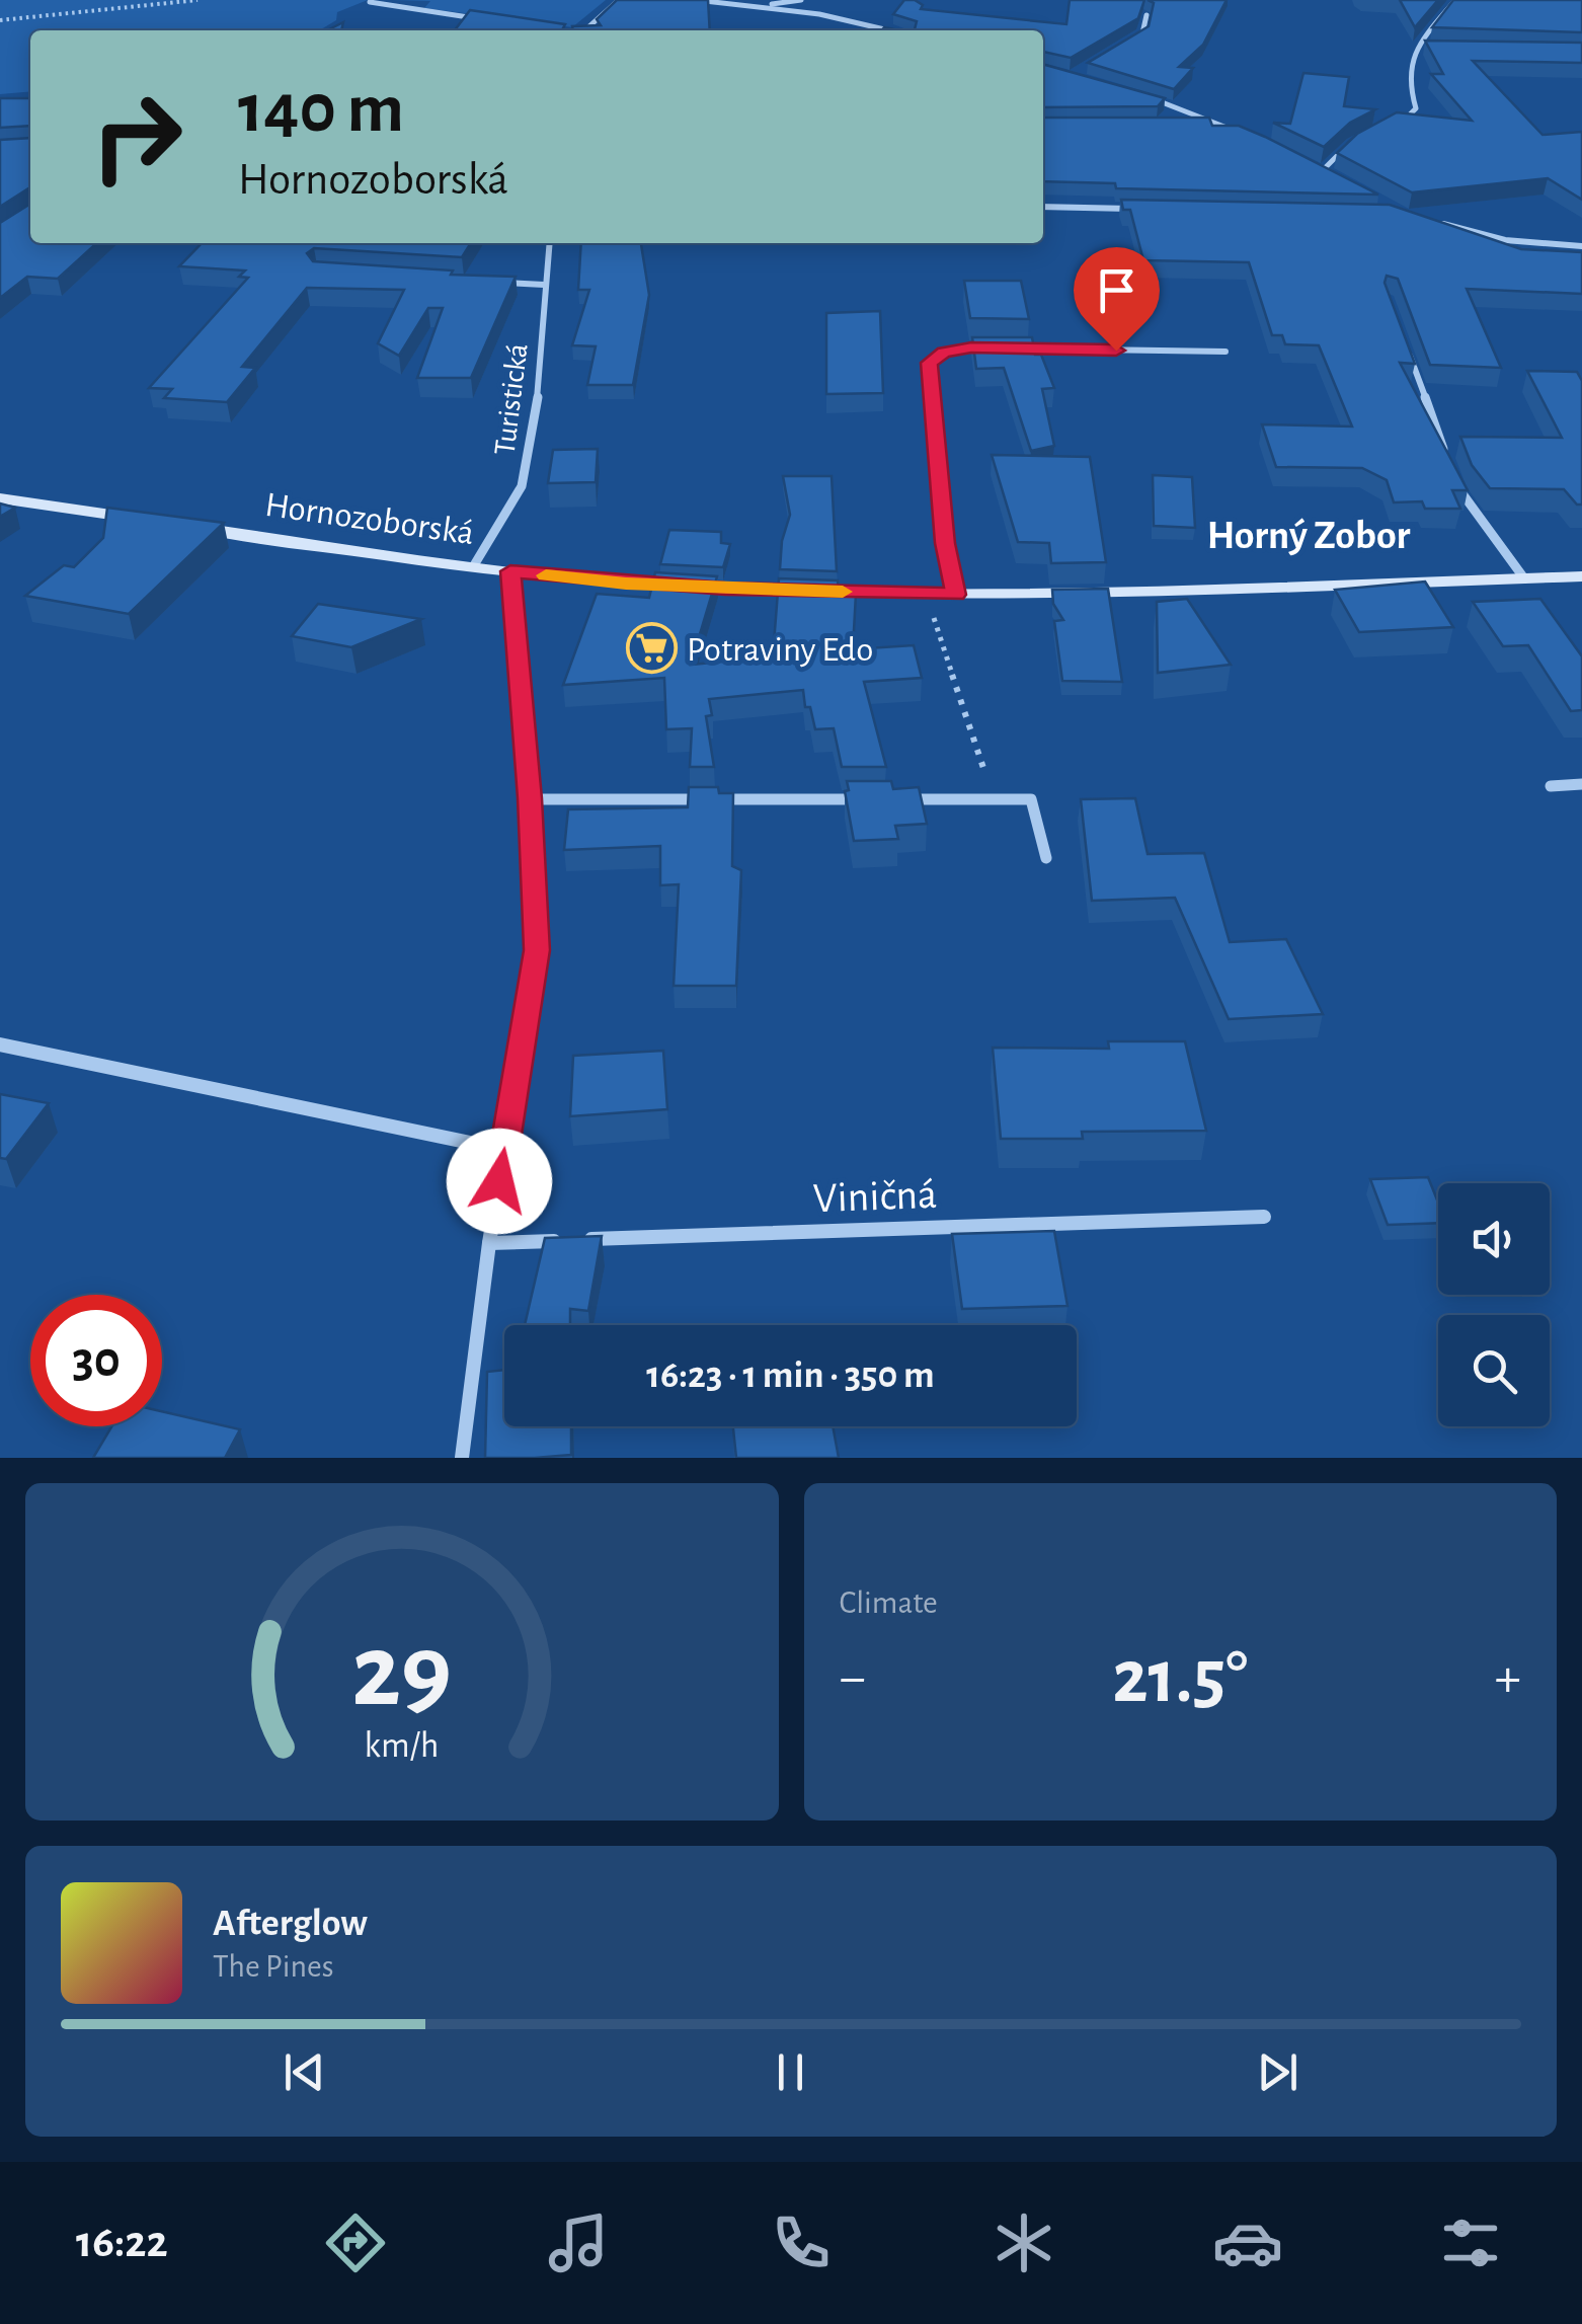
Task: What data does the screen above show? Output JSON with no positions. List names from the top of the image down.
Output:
{
  "streets": {
    "street": ["Turistická", "Hornozoborská", "Viničná"]
  },
  "crossings": [
    ["Turistická", "Hornozoborská"]
  ],
  "districts": ["Horný Zobor"],
  "places": {
    "supermarket": ["Potraviny Edo"]
  },
  "page": {
    "turn": ["140 m", "Hornozoborská"],
    "limit": "30",
    "trip": "16:23 · 1 min · 350 m",
    "tile": "Climate",
    "heat": ["−", "21.5°", "+"],
    "song": ["Afterglow", "The Pines"],
    "tabs": "16:22",
    "gauge": ["29", "km/h"]
  }
}
